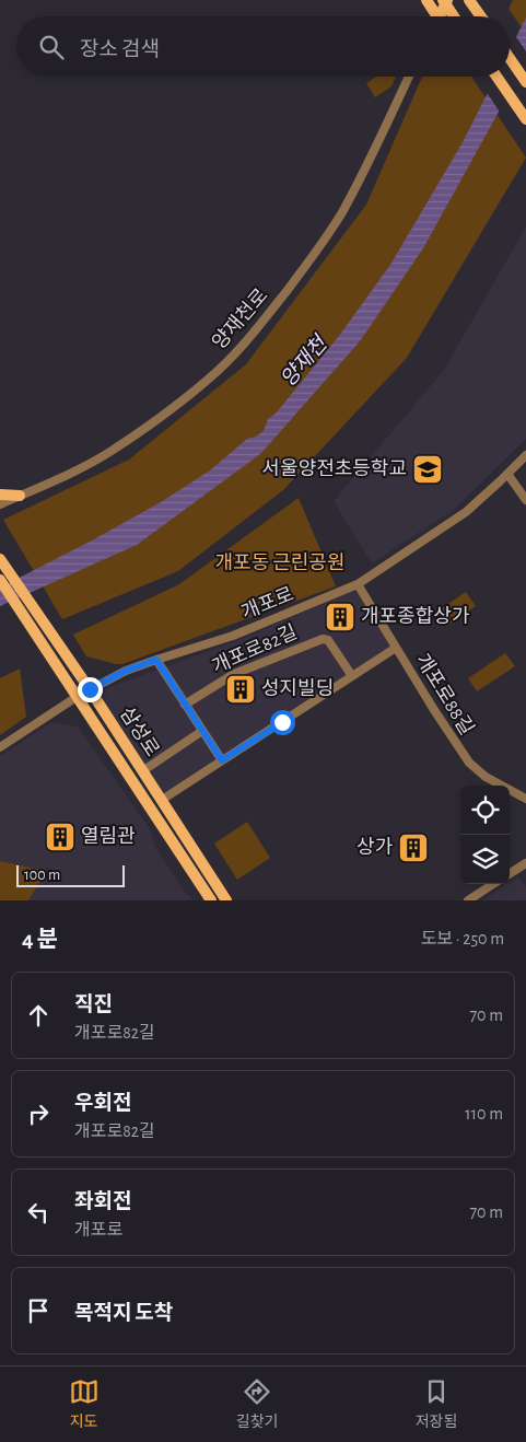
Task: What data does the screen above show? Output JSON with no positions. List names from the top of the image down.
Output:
{
  "streets": {
    "main road": ["삼성로"],
    "street": [
      "양재천로",
      "개포로",
      "개포로82길",
      "개포로88길"
    ]
  },
  "crossings": [
    ["개포로", "개포로88길"],
    ["개포로", "삼성로"]
  ],
  "water": ["양재천"],
  "parks": ["개포동 근린공원"],
  "places": {
    "school or university": ["서울양전초등학교"],
    "building": [
      "개포종합상가",
      "성지빌딩",
      "열림관",
      "상가"
    ]
  },
  "scale_bar": "100 m",
  "page": {
    "search": "장소 검색",
    "scale": "100 m",
    "heading": ["4 분", "도보 · 250 m"],
    "list": [
      ["직진", "개포로82길", "70 m"],
      ["우회전", "개포로82길", "110 m"],
      ["좌회전", "개포로", "70 m"],
      "목적지 도착"
    ],
    "nav": ["지도", "길찾기", "저장됨"]
  }
}
